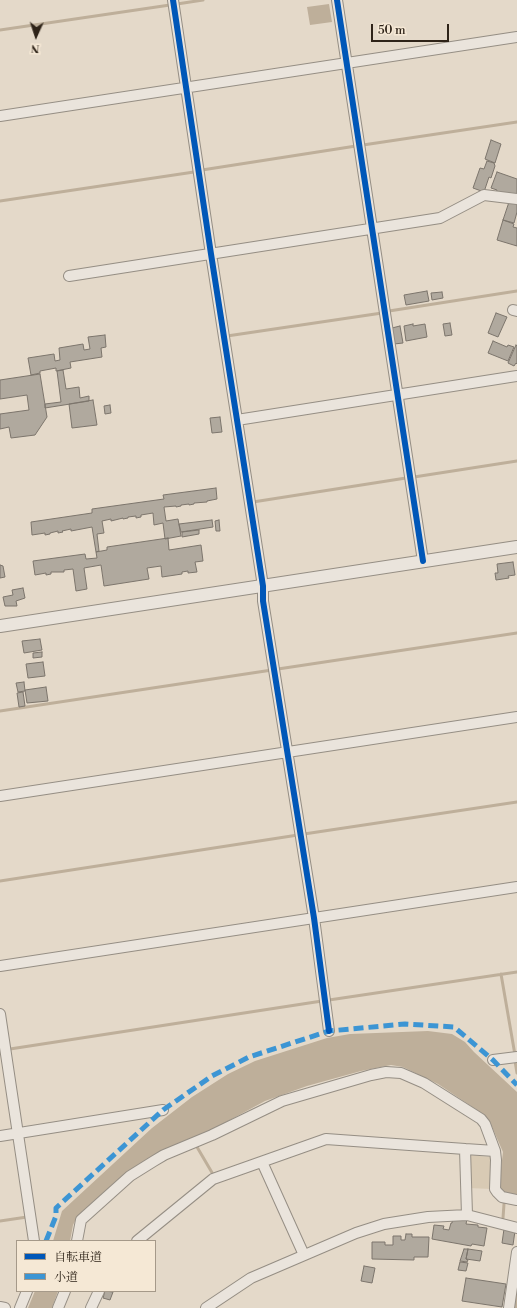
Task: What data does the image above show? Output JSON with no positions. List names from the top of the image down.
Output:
{
  "legend": ["自転車道", "小道"],
  "scale_bar": "50 m",
  "north": "bottom"
}
